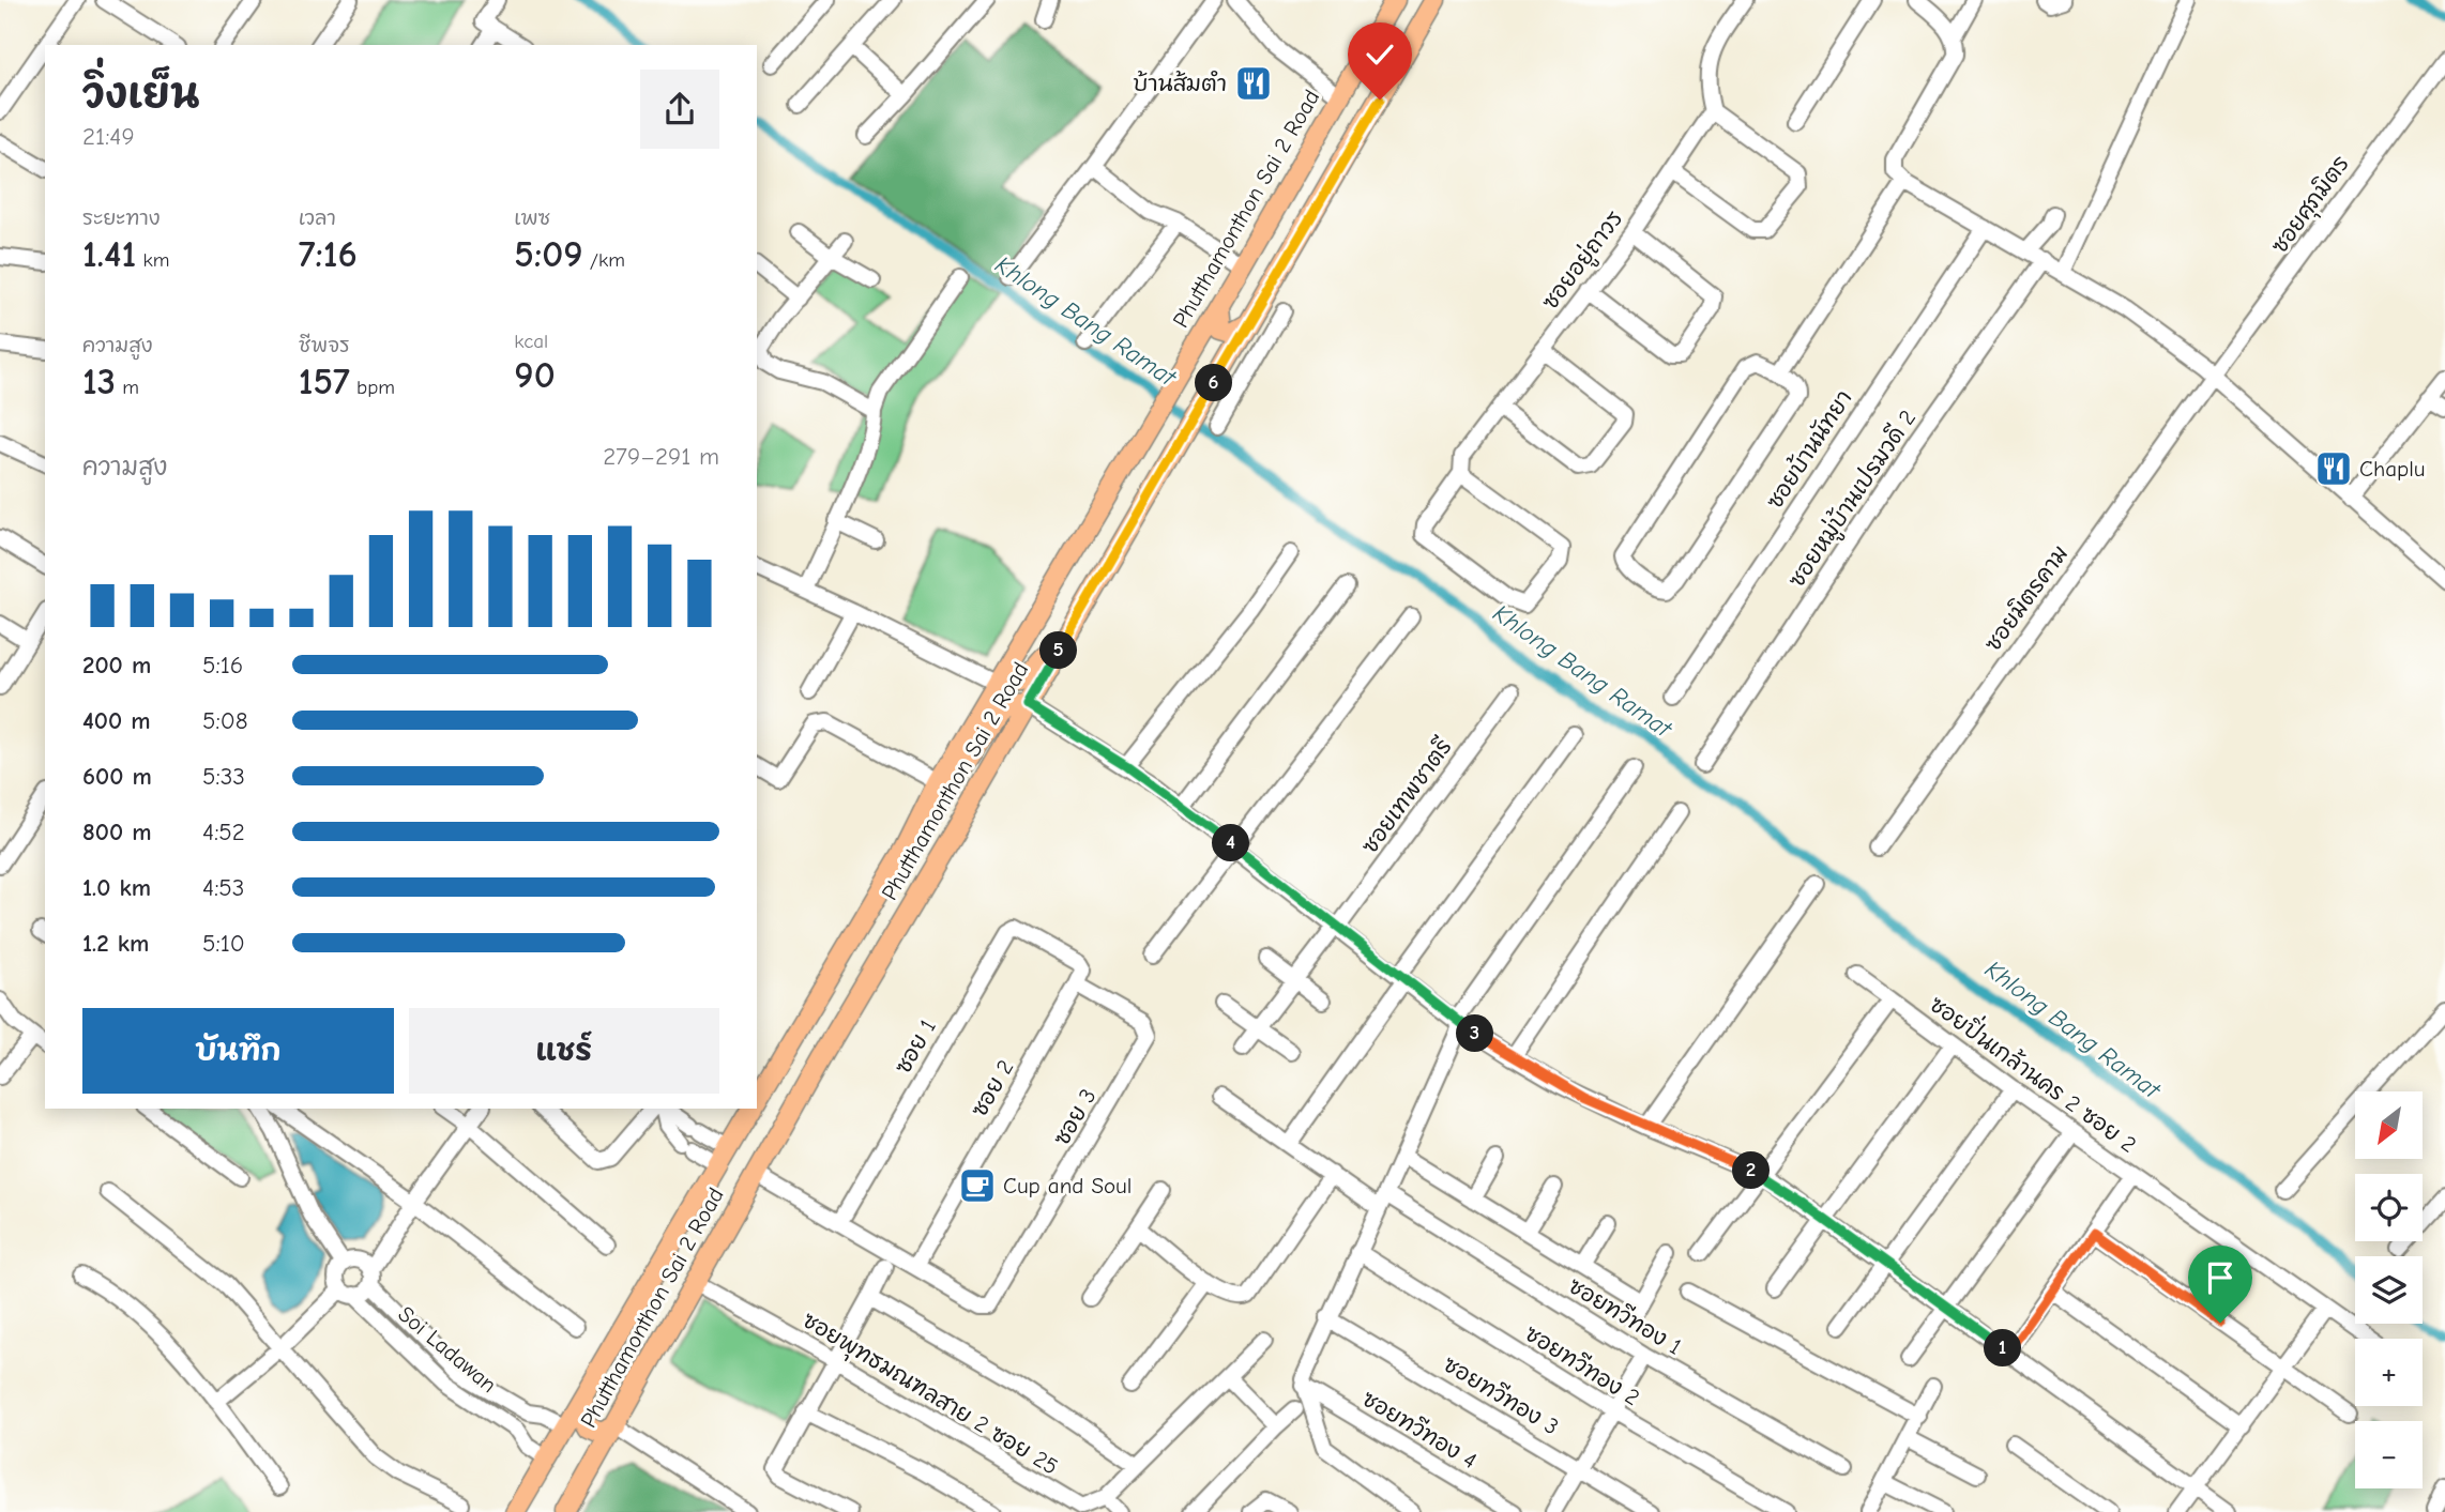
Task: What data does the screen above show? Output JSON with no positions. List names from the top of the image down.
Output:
{
  "streets": {
    "main road": ["Phutthamonthon Sai 2 Road"],
    "street": [
      "ซอยศุภมิตร",
      "ซอยอยู่ถาวร",
      "ซอยบ้านนัทยา",
      "ซอยหมู่บ้านเปรมวดี 2",
      "ซอยมิตรคาม",
      "ซอยเทพชาตรี",
      "ซอย 1",
      "ซอยปิ่นเกล้านคร 2 ซอย 2",
      "ซอย 2",
      "ซอย 3",
      "ซอยทวีทอง 1",
      "Soi Ladawan",
      "ซอยทวีทอง 2",
      "ซอยพุทธมณฑลสาย 2 ซอย 25",
      "ซอยทวีทอง 3",
      "ซอยทวีทอง 4"
    ]
  },
  "crossings": [
    ["ซอยศุภมิตร", "ซอยมิตรคาม"],
    ["Phutthamonthon Sai 2 Road", "Soi Ladawan"],
    ["Phutthamonthon Sai 2 Road", "ซอยพุทธมณฑลสาย 2 ซอย 25"],
    ["ซอย 1", "ซอย 2"],
    ["ซอย 1", "ซอย 3"],
    ["ซอย 2", "ซอย 3"]
  ],
  "water": ["Khlong Bang Ramat"],
  "places": {
    "restaurant": ["บ้านส้มตำ", "Chaplu"],
    "cafe": ["Cup and Soul"]
  },
  "north": "bottom left",
  "page": {
    "heading": ["วิ่งเย็น", "21:49"],
    "stats": [
      ["ระยะทาง", "1.41 km"],
      ["เวลา", "7:16"],
      ["เพซ", "5:09 /km"],
      ["ความสูง", "13 m"],
      ["ชีพจร", "157 bpm"],
      ["kcal", "90"]
    ],
    "pins": [
      "6",
      "5",
      "4",
      "3",
      "2",
      "1"
    ],
    "chart": ["ความสูง", "279–291 m"],
    "list": [
      {
        "name": "200 m",
        "note": "5:16"
      },
      {
        "name": "400 m",
        "note": "5:08"
      },
      {
        "name": "600 m",
        "note": "5:33"
      },
      {
        "name": "800 m",
        "note": "4:52"
      },
      {
        "name": "1.0 km",
        "note": "4:53"
      },
      {
        "name": "1.2 km",
        "note": "5:10"
      }
    ],
    "buttons": ["บันทึก", "แชร์"],
    "map_buttons": ["+", "−"]
  }
}
